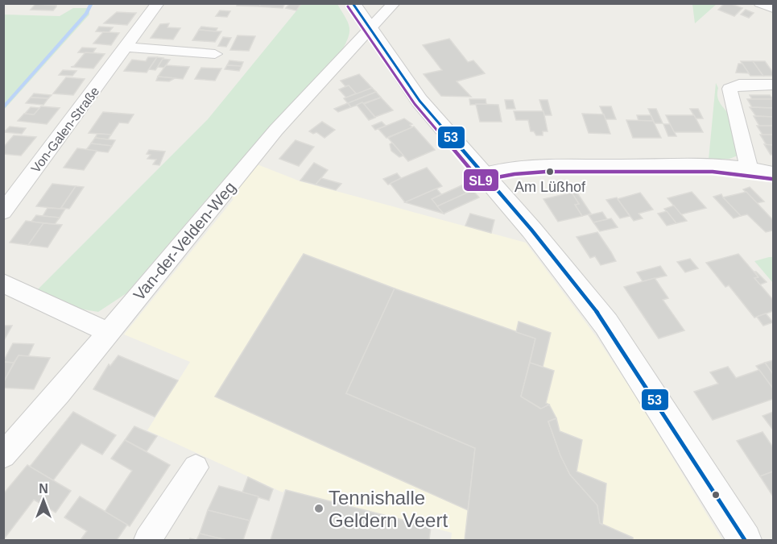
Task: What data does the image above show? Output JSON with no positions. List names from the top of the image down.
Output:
{
  "streets": {
    "street": ["Von-Galen-Straße", "Van-der-Velden-Weg"]
  },
  "places": ["Am Lüßhof", "Tennishalle Geldern Veert"],
  "lines": ["transit line 53", "transit line SL9"],
  "north": "top"
}
